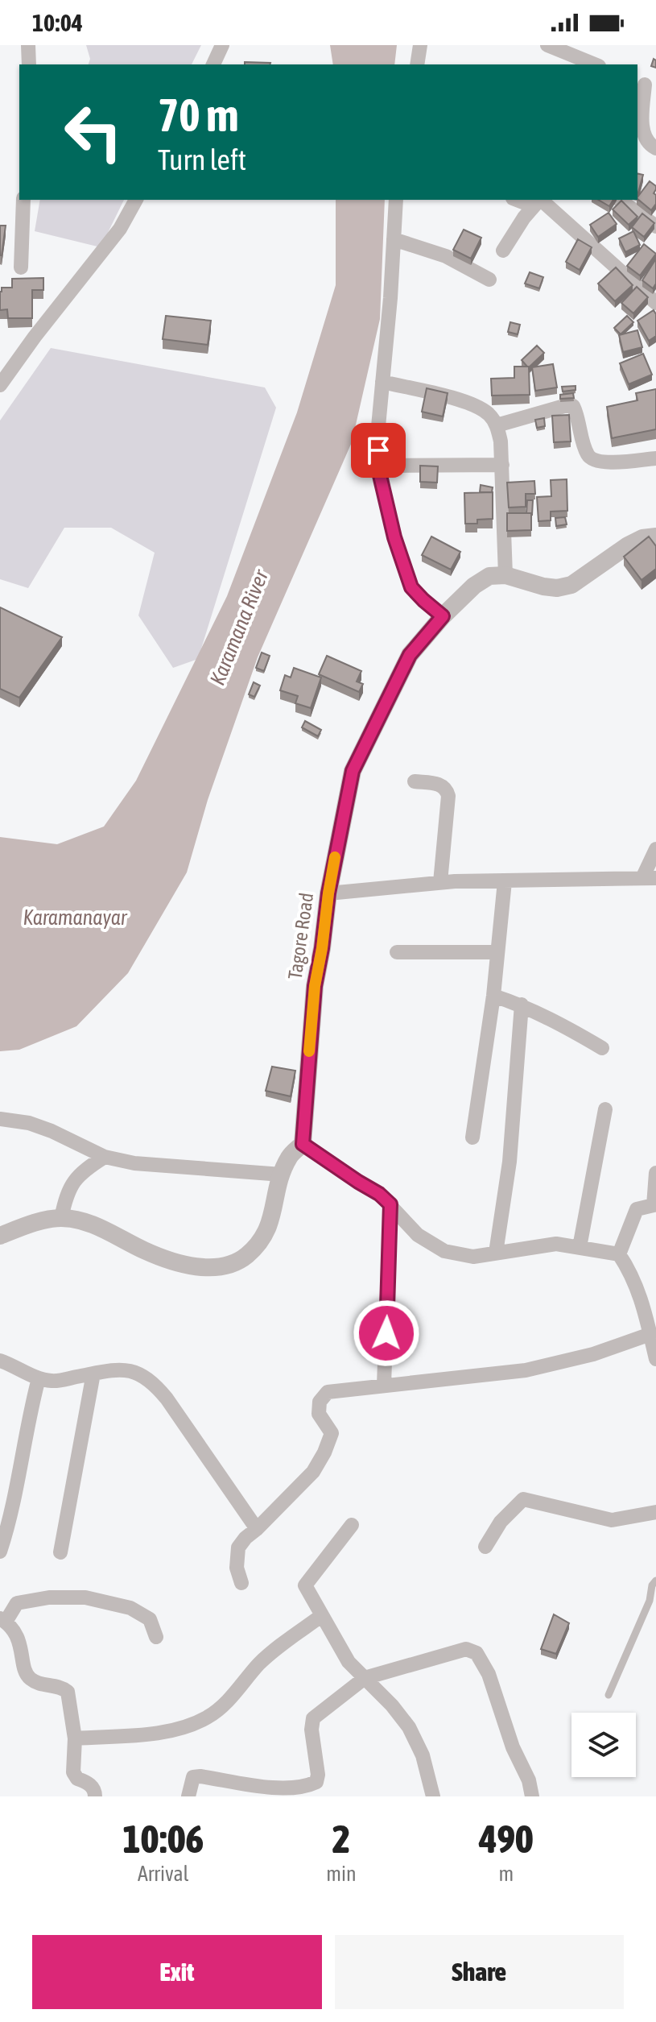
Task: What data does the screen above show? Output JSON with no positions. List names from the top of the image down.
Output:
{
  "streets": {
    "street": ["Tagore Road"]
  },
  "water": ["Karamana River", "Karamanayar"],
  "page": {
    "status": "10:04",
    "turn": ["70 m", "Turn left"],
    "eta": [
      "10:06",
      "Arrival",
      "2",
      "min",
      "490",
      "m"
    ],
    "buttons": ["Exit", "Share"]
  }
}
